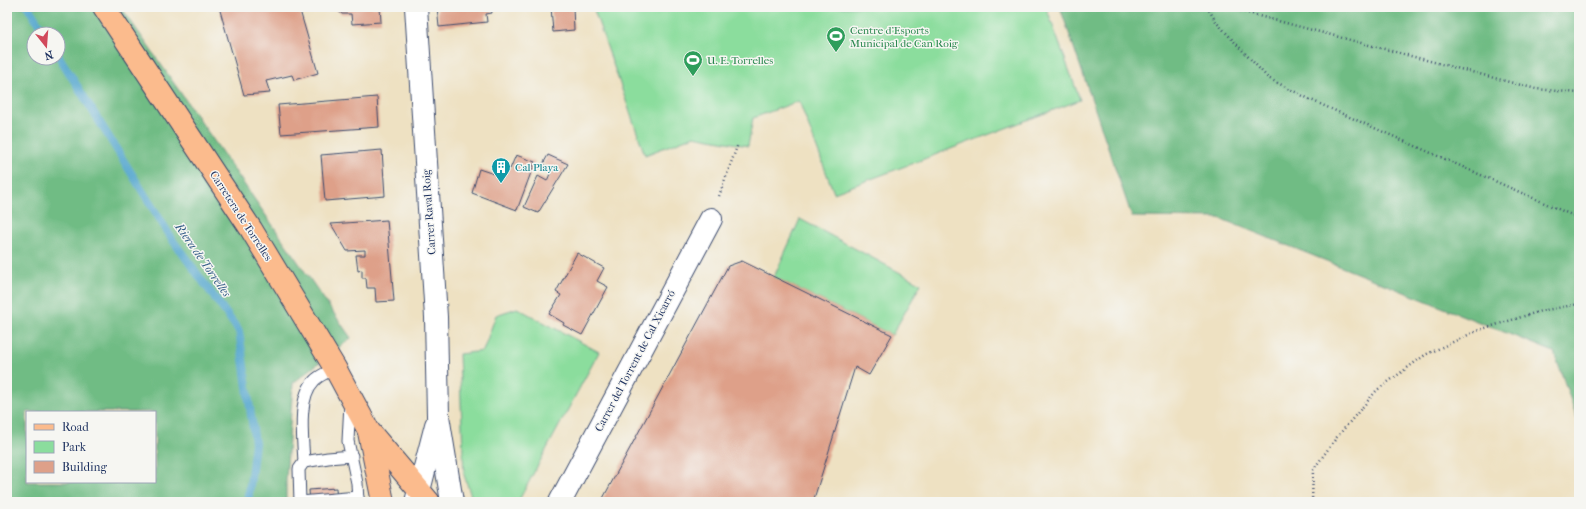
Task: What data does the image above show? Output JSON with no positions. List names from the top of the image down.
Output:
{
  "streets": {
    "main road": ["Carretera de Torrelles"],
    "street": ["Carrer Raval Roig", "Carrer del Torrent de Cal Xicarró"]
  },
  "crossings": [
    ["Carrer Raval Roig", "Carretera de Torrelles"]
  ],
  "water": ["Riera de Torrelles"],
  "places": {
    "sports": ["Centre d'Esports Municipal de Can Roig", "U. E. Torrelles"],
    "building": ["Cal Playa"]
  },
  "legend": ["Road", "Park", "Building"],
  "north": "bottom"
}
